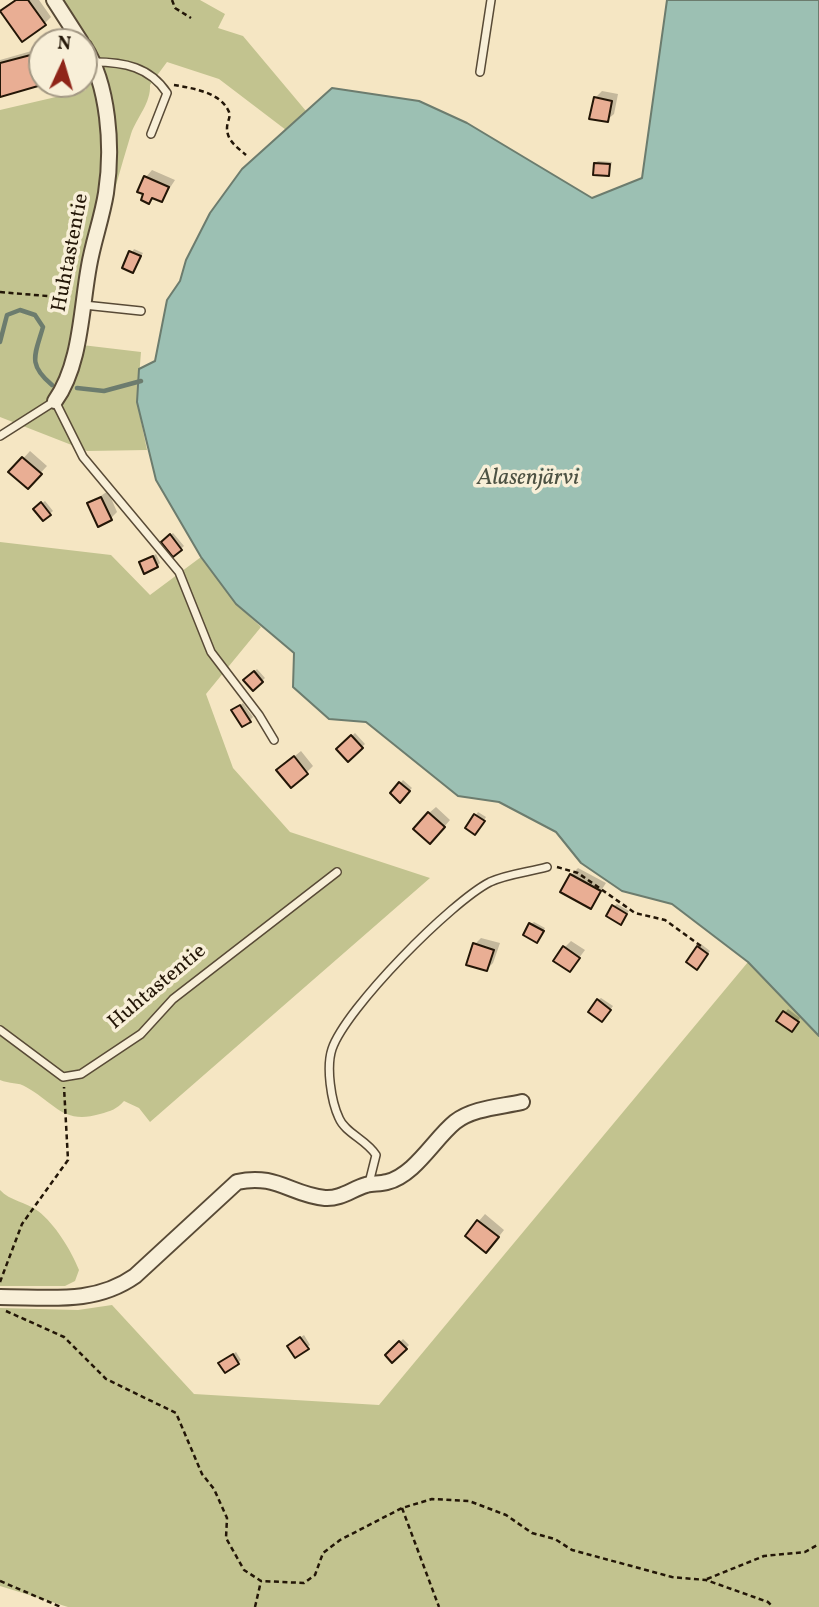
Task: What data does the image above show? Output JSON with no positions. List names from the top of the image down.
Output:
{
  "streets": {
    "street": ["Huhtastentie"]
  },
  "water": ["Alasenjärvi"],
  "north": "top"
}
